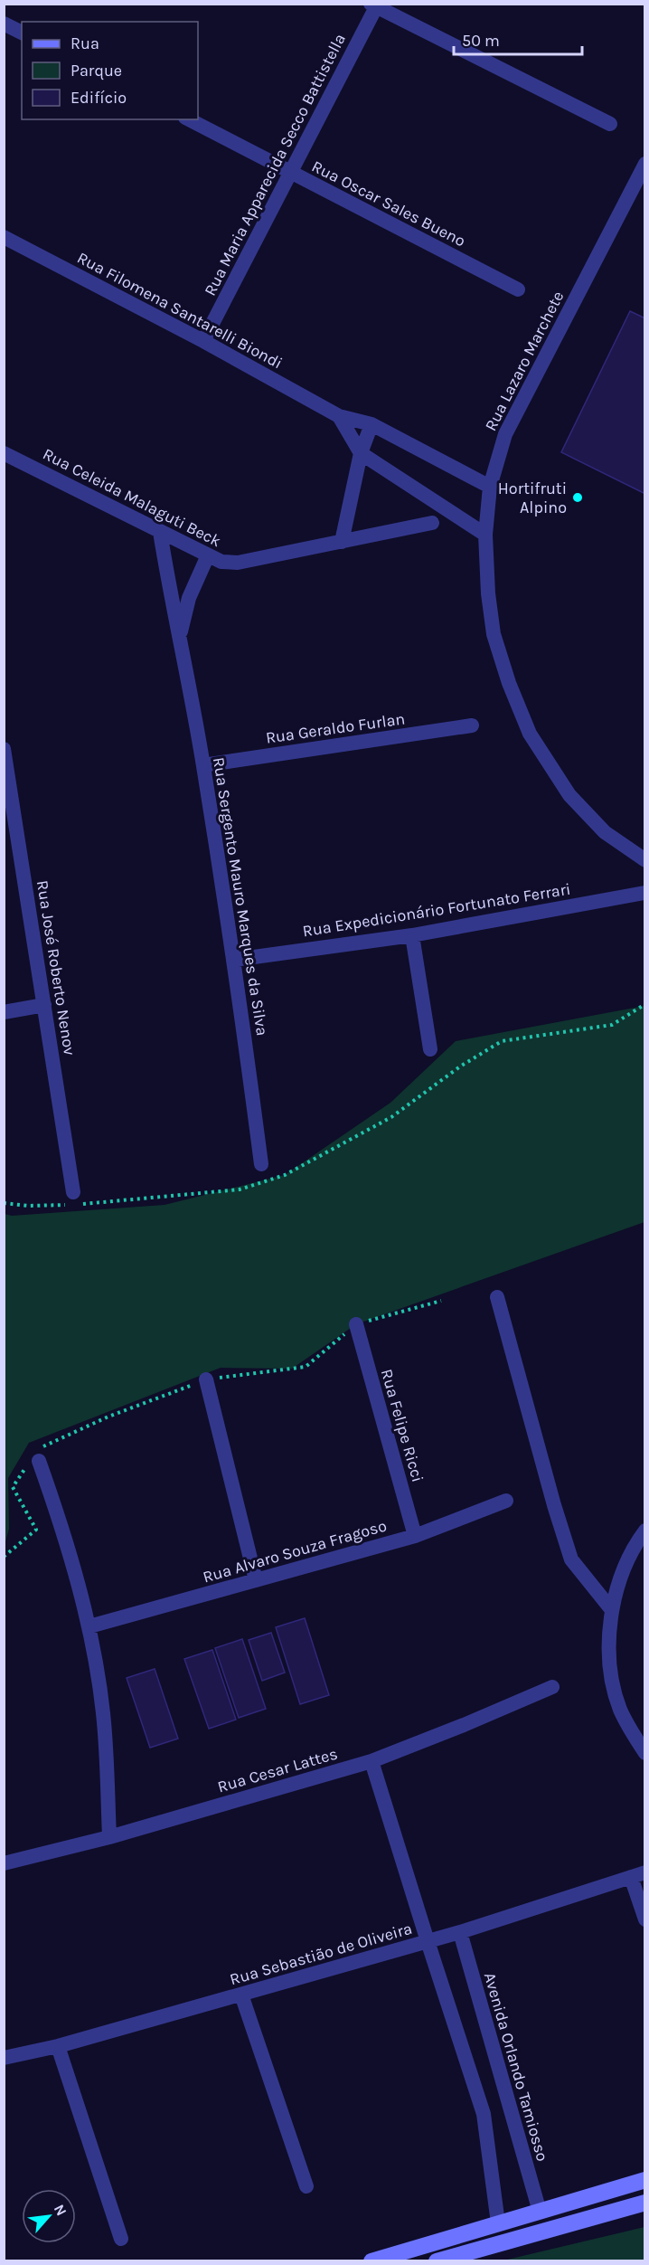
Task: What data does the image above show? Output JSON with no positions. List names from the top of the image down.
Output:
{
  "streets": {
    "street": [
      "Rua Maria Apparecida Secco Battistella",
      "Rua Oscar Sales Bueno",
      "Rua Filomena Santarelli Biondi",
      "Rua Lazaro Marchete",
      "Rua Celeida Malaguti Beck",
      "Rua Geraldo Furlan",
      "Rua Sergento Mauro Marques da Silva",
      "Rua Expedicionário Fortunato Ferrari",
      "Rua José Roberto Nenov",
      "Rua Felipe Ricci",
      "Rua Alvaro Souza Fragoso",
      "Rua Cesar Lattes",
      "Rua Sebastião de Oliveira",
      "Avenida Orlando Tamiosso"
    ]
  },
  "crossings": [
    ["Rua Maria Apparecida Secco Battistella", "Rua Oscar Sales Bueno"],
    ["Rua Maria Apparecida Secco Battistella", "Rua Filomena Santarelli Biondi"],
    ["Rua Filomena Santarelli Biondi", "Rua Lazaro Marchete"],
    ["Rua Celeida Malaguti Beck", "Rua Sergento Mauro Marques da Silva"],
    ["Rua Geraldo Furlan", "Rua Sergento Mauro Marques da Silva"],
    ["Rua Sergento Mauro Marques da Silva", "Rua Expedicionário Fortunato Ferrari"],
    ["Rua Felipe Ricci", "Rua Alvaro Souza Fragoso"],
    ["Rua Sebastião de Oliveira", "Avenida Orlando Tamiosso"]
  ],
  "places": ["Hortifruti Alpino"],
  "legend": ["Rua", "Parque", "Edifício"],
  "scale_bar": "50 m",
  "north": "top right"
}
